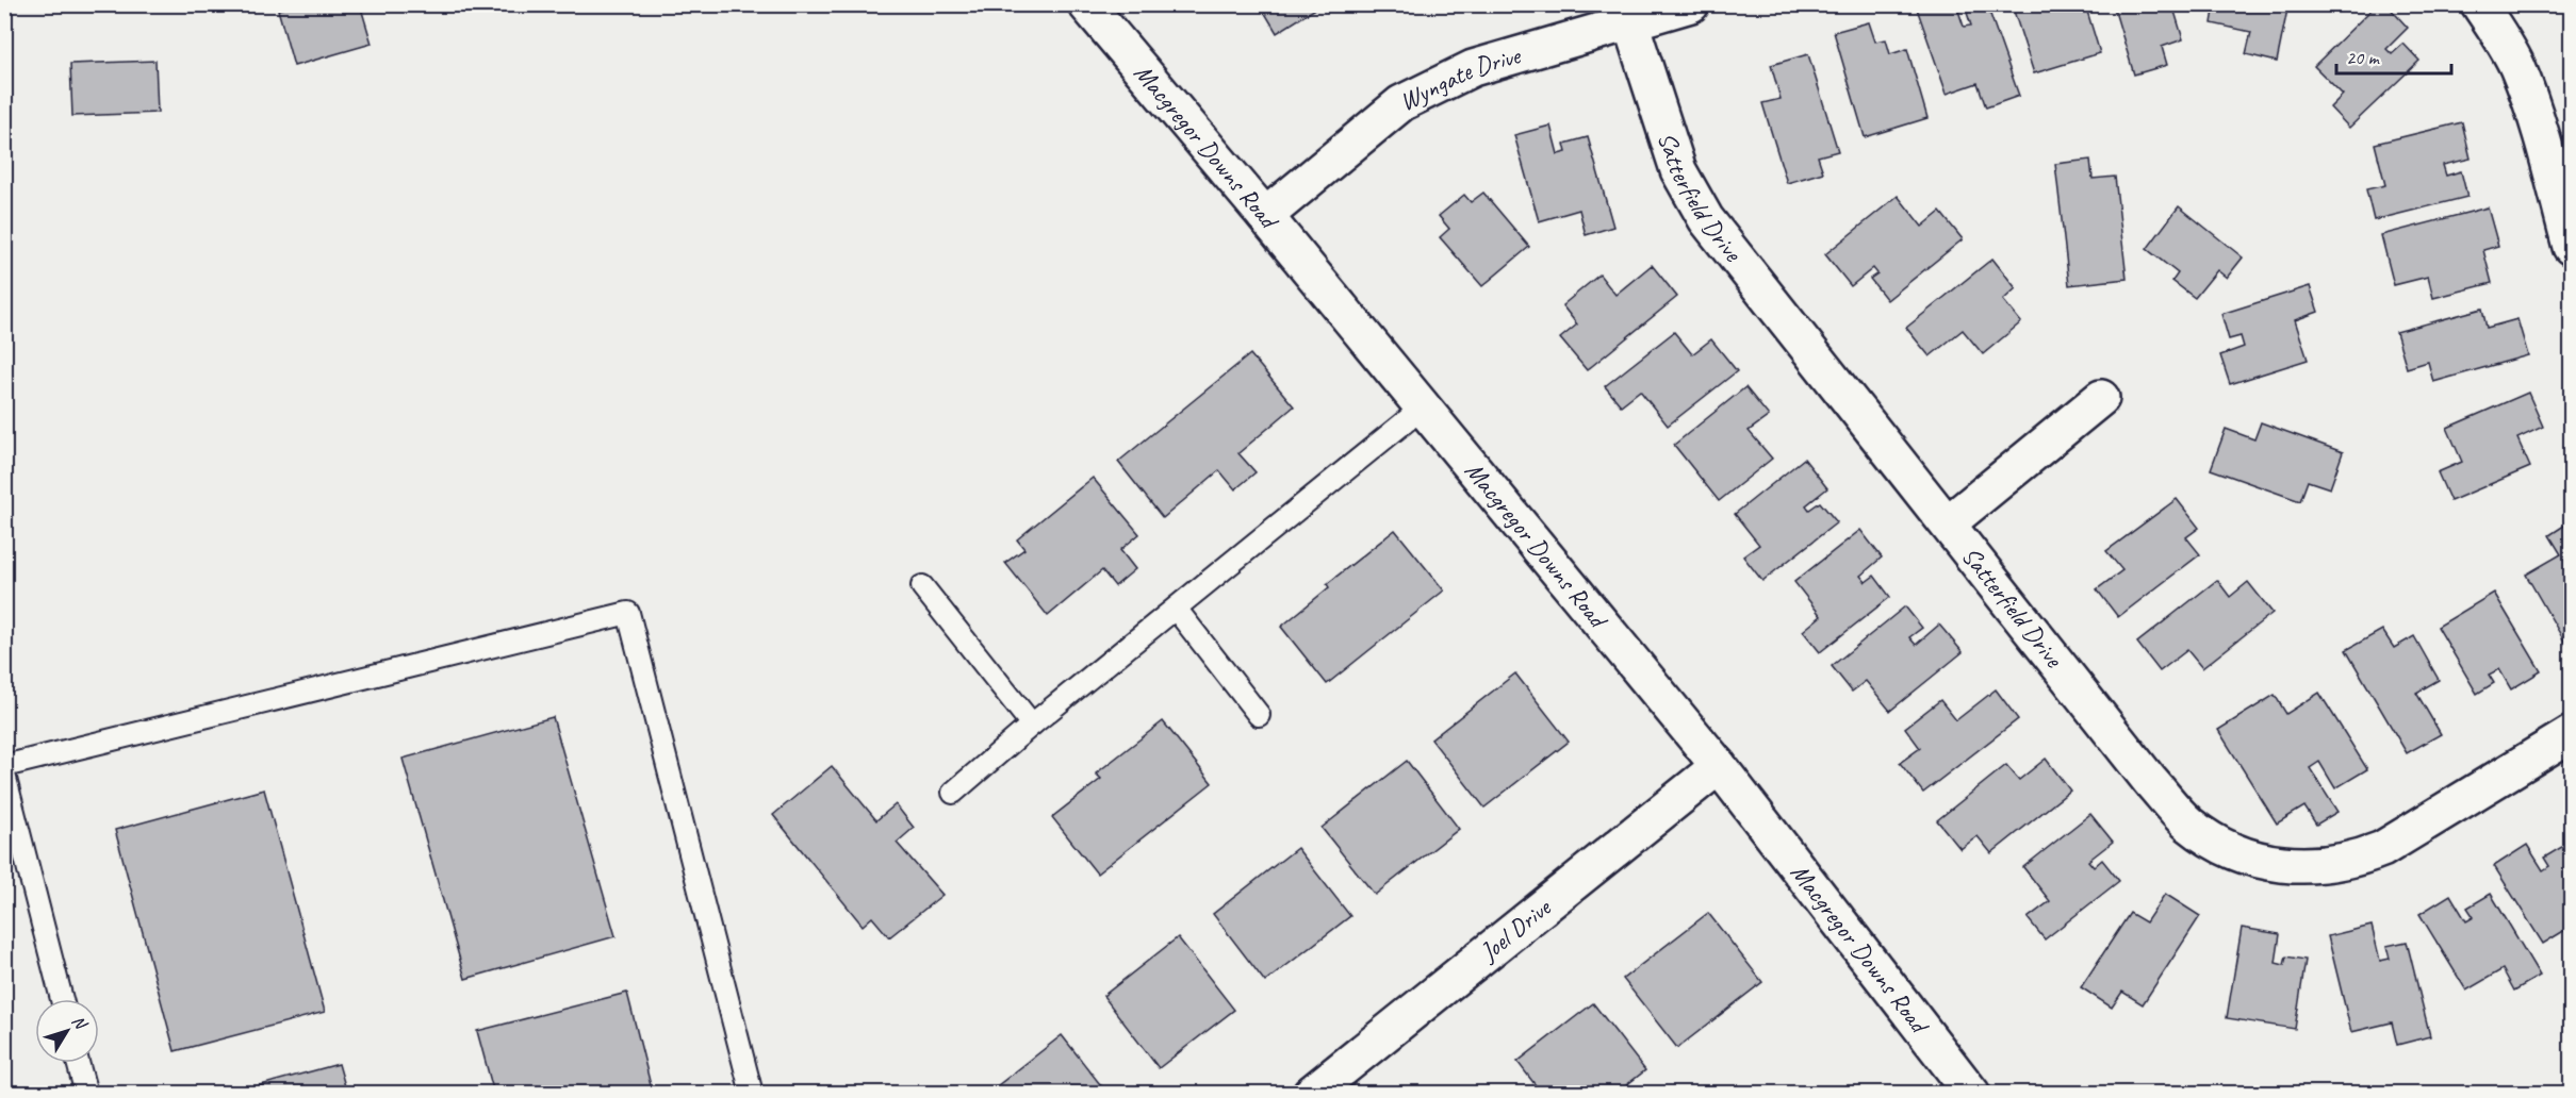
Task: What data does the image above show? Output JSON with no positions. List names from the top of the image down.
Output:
{
  "streets": {
    "street": [
      "Wyngate Drive",
      "Macgregor Downs Road",
      "Satterfield Drive",
      "Joel Drive"
    ]
  },
  "crossings": [
    ["Wyngate Drive", "Macgregor Downs Road"],
    ["Wyngate Drive", "Satterfield Drive"],
    ["Macgregor Downs Road", "Joel Drive"]
  ],
  "scale_bar": "20 m",
  "north": "top right"
}
